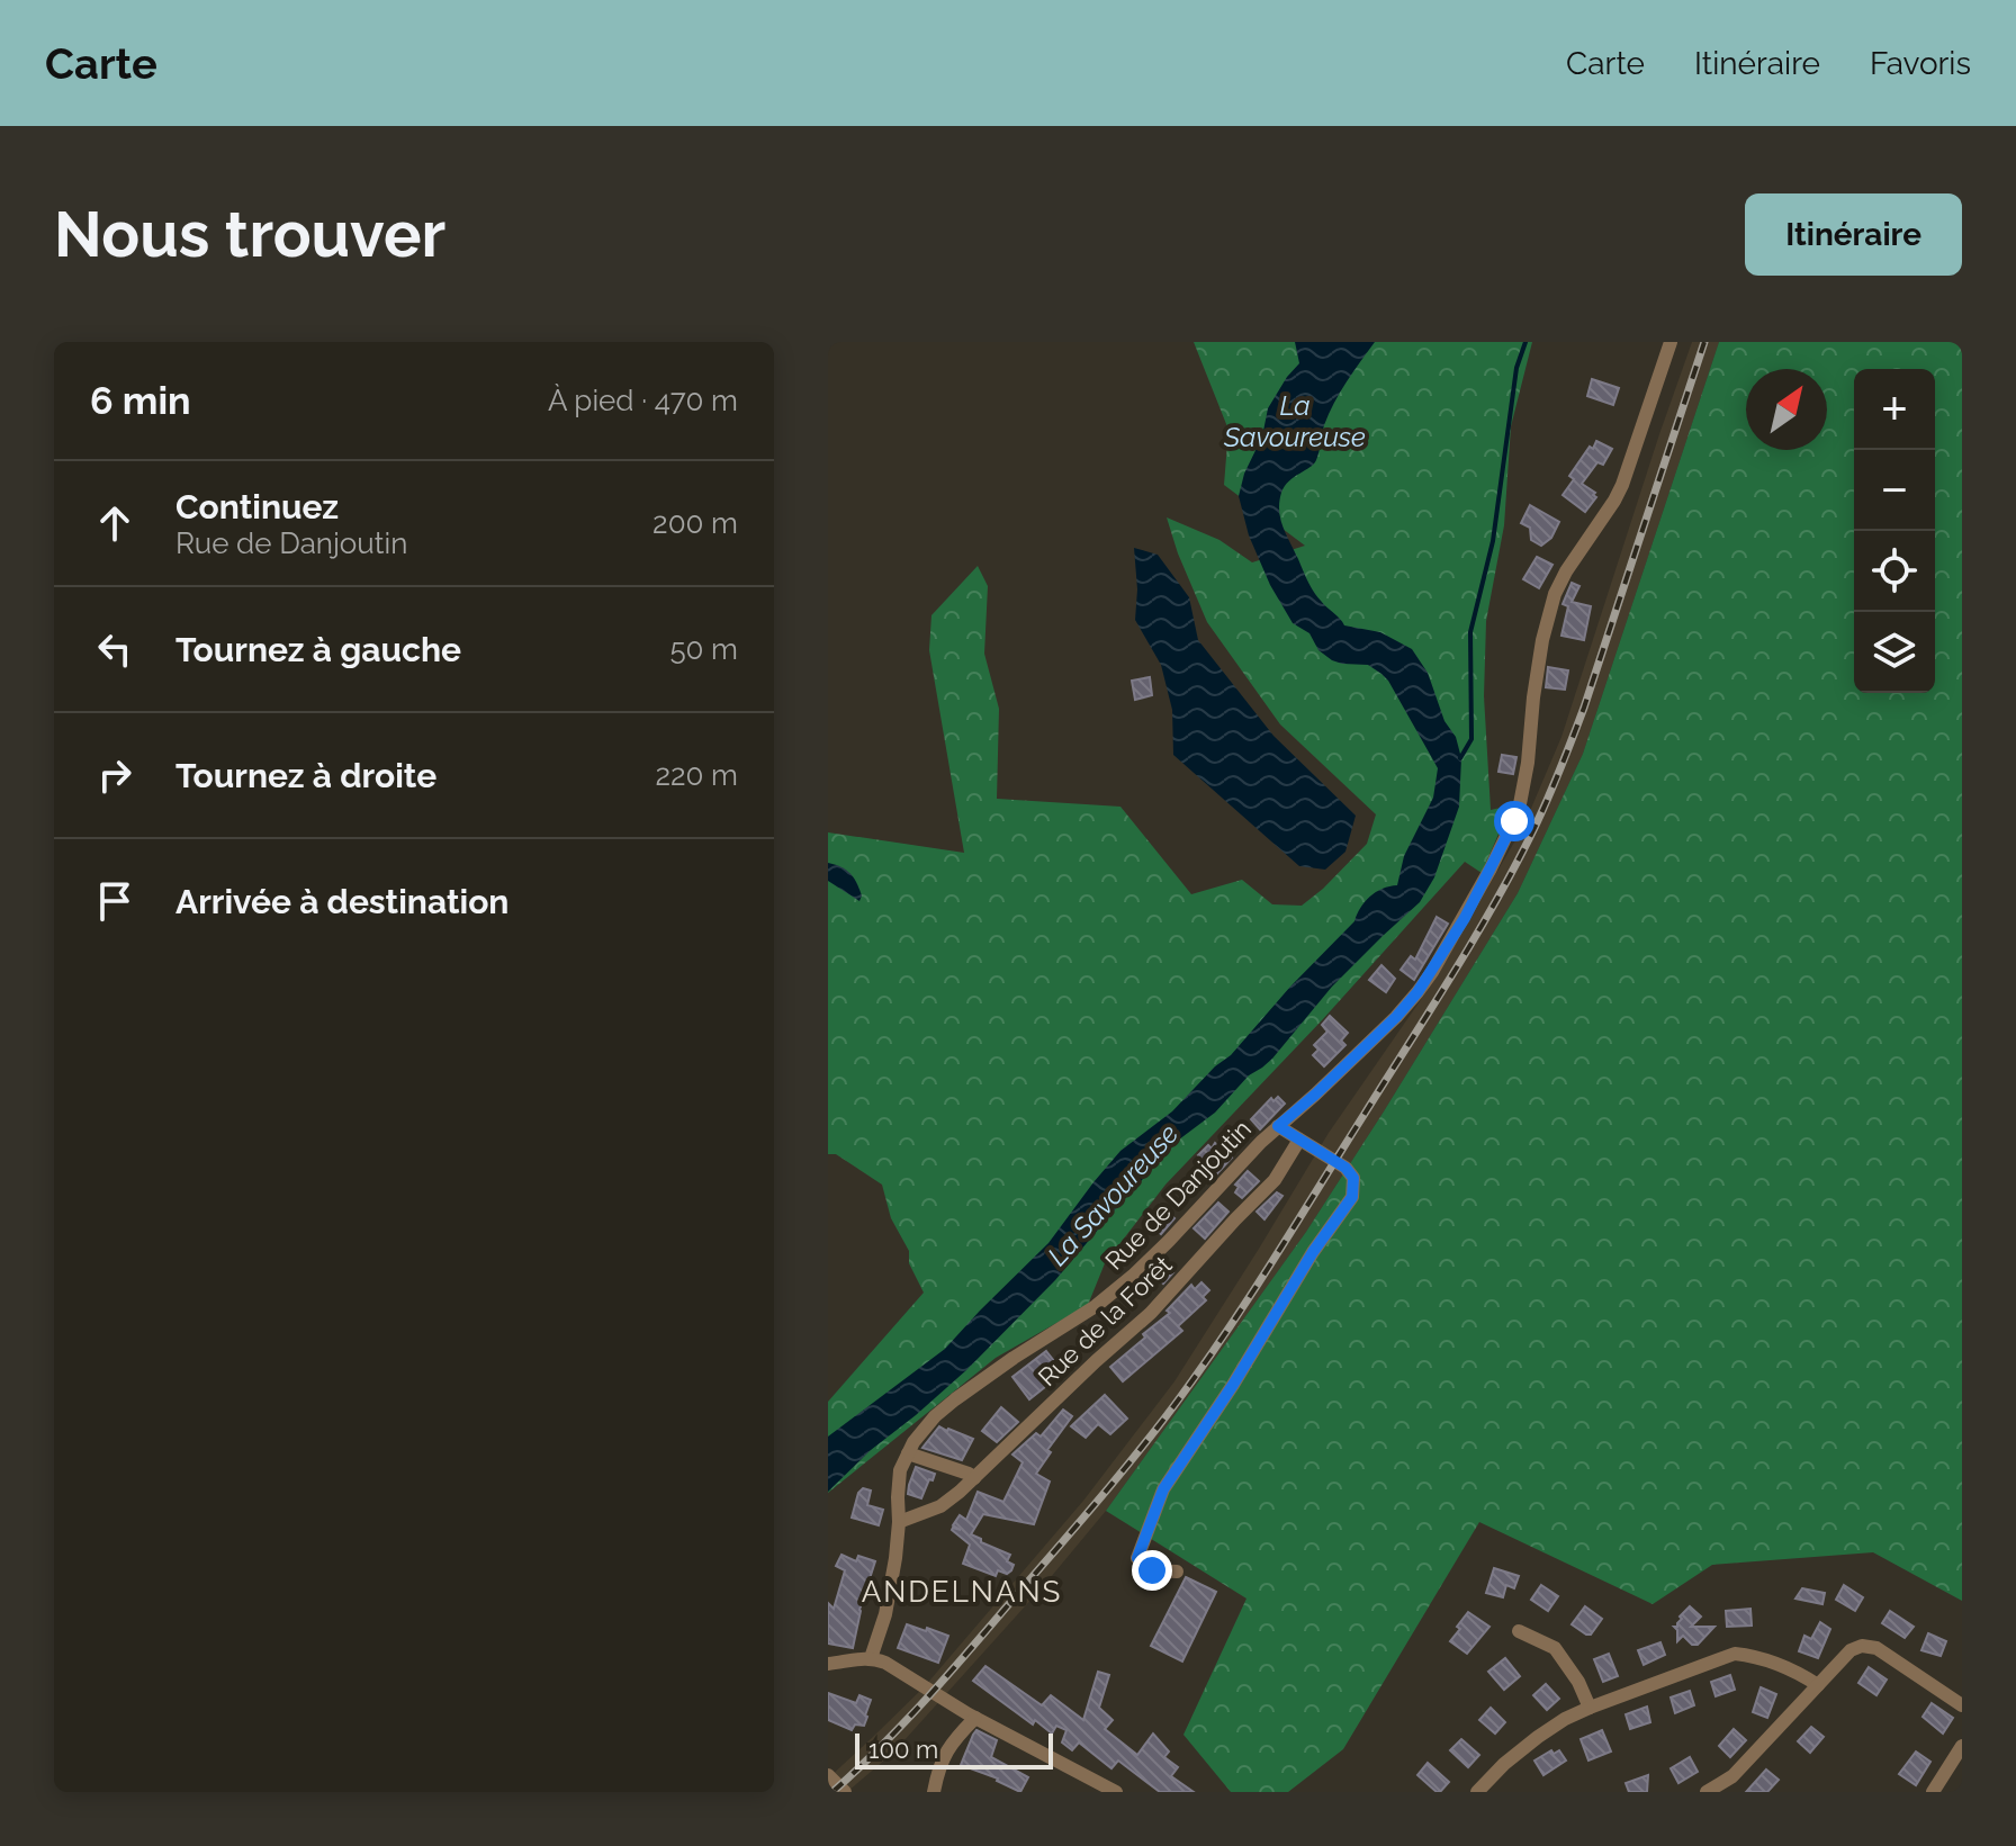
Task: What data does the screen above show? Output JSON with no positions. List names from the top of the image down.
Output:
{
  "streets": {
    "street": ["Rue de Danjoutin", "Rue de la Forêt"]
  },
  "crossings": [
    ["Rue de Danjoutin", "Rue de la Forêt"]
  ],
  "districts": ["ANDELNANS"],
  "water": ["La Savoureuse"],
  "scale_bar": "100 m",
  "north": "top right",
  "page": {
    "header": "Carte",
    "nav": ["Carte", "Itinéraire", "Favoris"],
    "buttons": "Itinéraire",
    "title": "Nous trouver",
    "heading": ["6 min", "À pied · 470 m"],
    "map_buttons": ["+", "−"],
    "list": [
      ["Continuez", "Rue de Danjoutin", "200 m"],
      ["Tournez à gauche", "50 m"],
      ["Tournez à droite", "220 m"],
      "Arrivée à destination"
    ],
    "scale": "100 m"
  }
}
